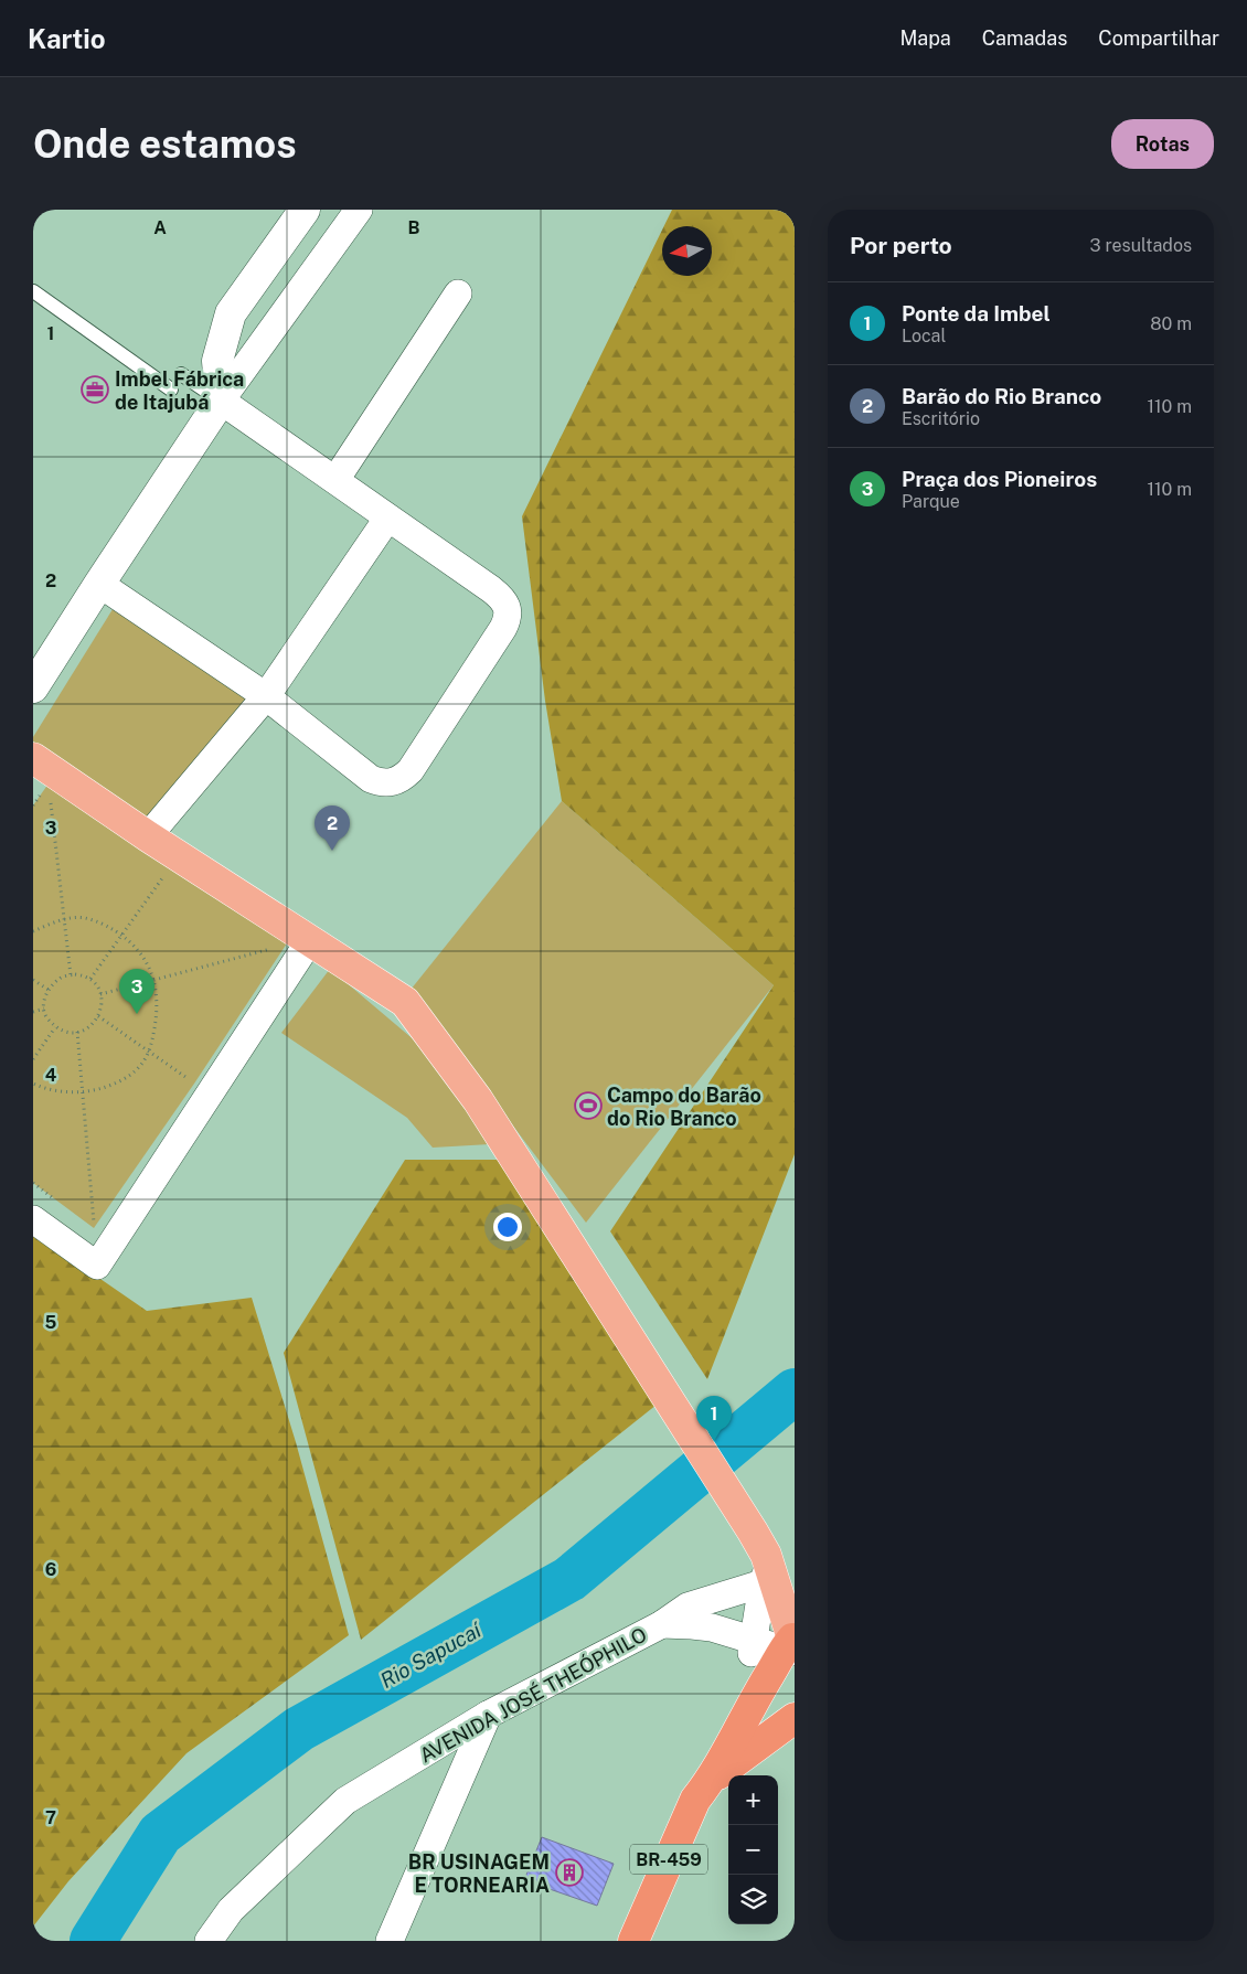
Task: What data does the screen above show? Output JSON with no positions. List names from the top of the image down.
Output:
{
  "streets": {
    "highway": ["BR-459"],
    "street": ["AVENIDA JOSÉ THEÓPHILO"]
  },
  "crossings": [
    ["AVENIDA JOSÉ THEÓPHILO", "BR-459"]
  ],
  "water": ["Rio Sapucaí"],
  "places": {
    "office": ["Imbel Fábrica de Itajubá"],
    "sports": ["Campo do Barão do Rio Branco"],
    "building": ["BR USINAGEM E TORNEARIA"]
  },
  "north": "left",
  "page": {
    "header": "Kartio",
    "nav": ["Mapa", "Camadas", "Compartilhar"],
    "buttons": "Rotas",
    "title": "Onde estamos",
    "heading": ["Por perto", "3 resultados"],
    "list": [
      {
        "mark": "1",
        "name": "Ponte da Imbel",
        "note": "Local",
        "value": "80 m"
      },
      {
        "mark": "2",
        "name": "Barão do Rio Branco",
        "note": "Escritório",
        "value": "110 m"
      },
      {
        "mark": "3",
        "name": "Praça dos Pioneiros",
        "note": "Parque",
        "value": "110 m"
      }
    ],
    "pins": ["2", "3", "1"],
    "map_buttons": ["+", "−"]
  },
  "grid": {
    "columns": ["A", "B"],
    "rows": [
      "1",
      "2",
      "3",
      "4",
      "5",
      "6",
      "7"
    ]
  }
}
